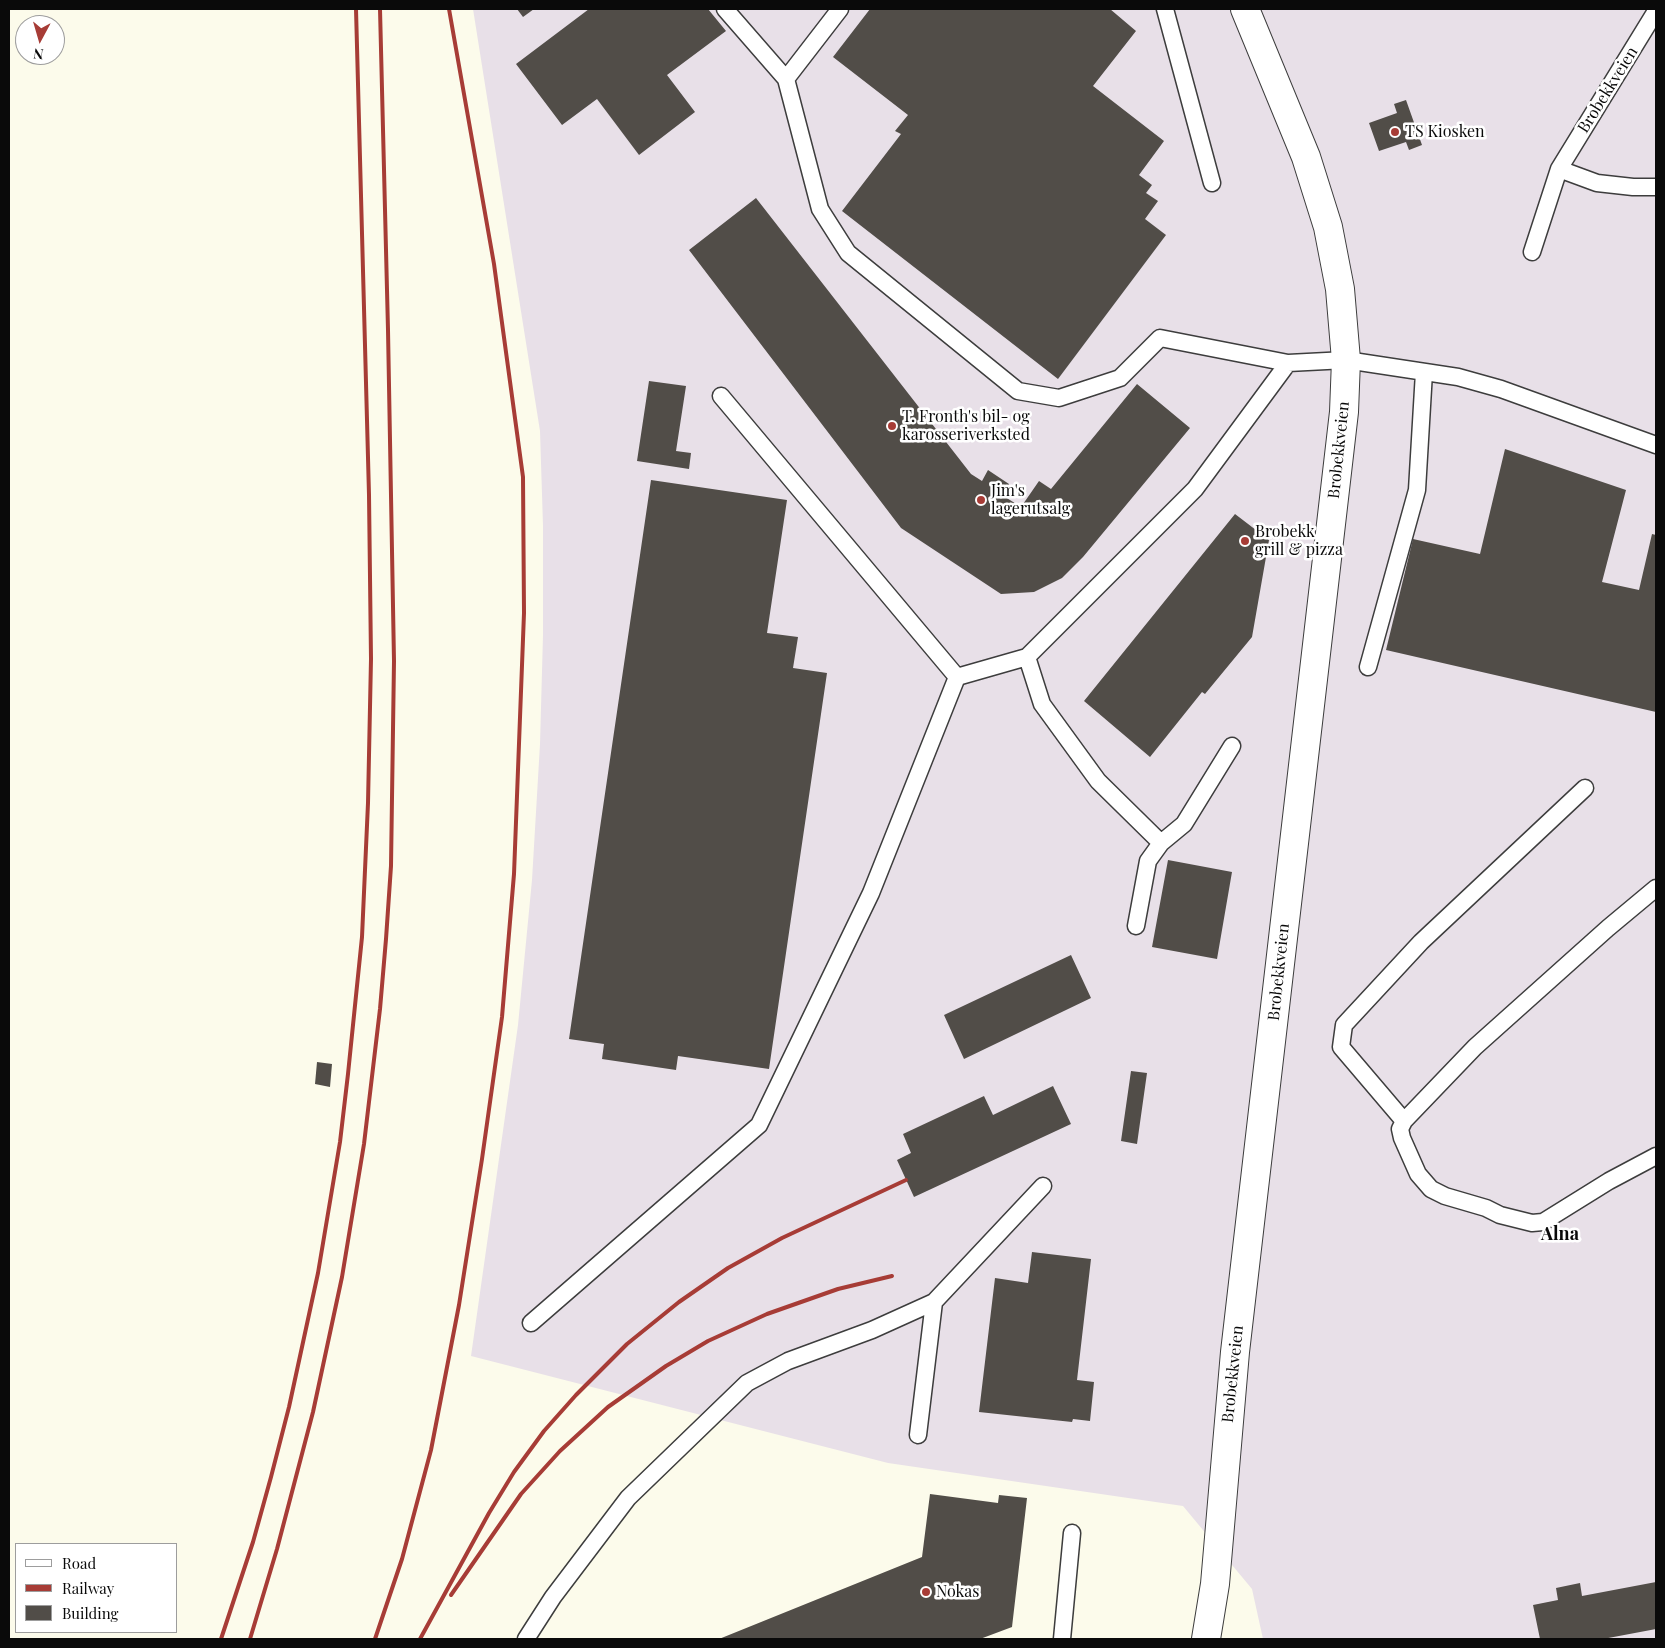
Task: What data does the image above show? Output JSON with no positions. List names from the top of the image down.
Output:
{
  "streets": {
    "street": ["Brobekkveien"]
  },
  "districts": ["Alna"],
  "places": [
    "TS Kiosken",
    "T. Fronth's bil- og karosseriverksted",
    "Jim's lagerutsalg",
    "Brobekk grill & pizza",
    "Nokas"
  ],
  "legend": ["Road", "Railway", "Building"],
  "north": "bottom"
}
